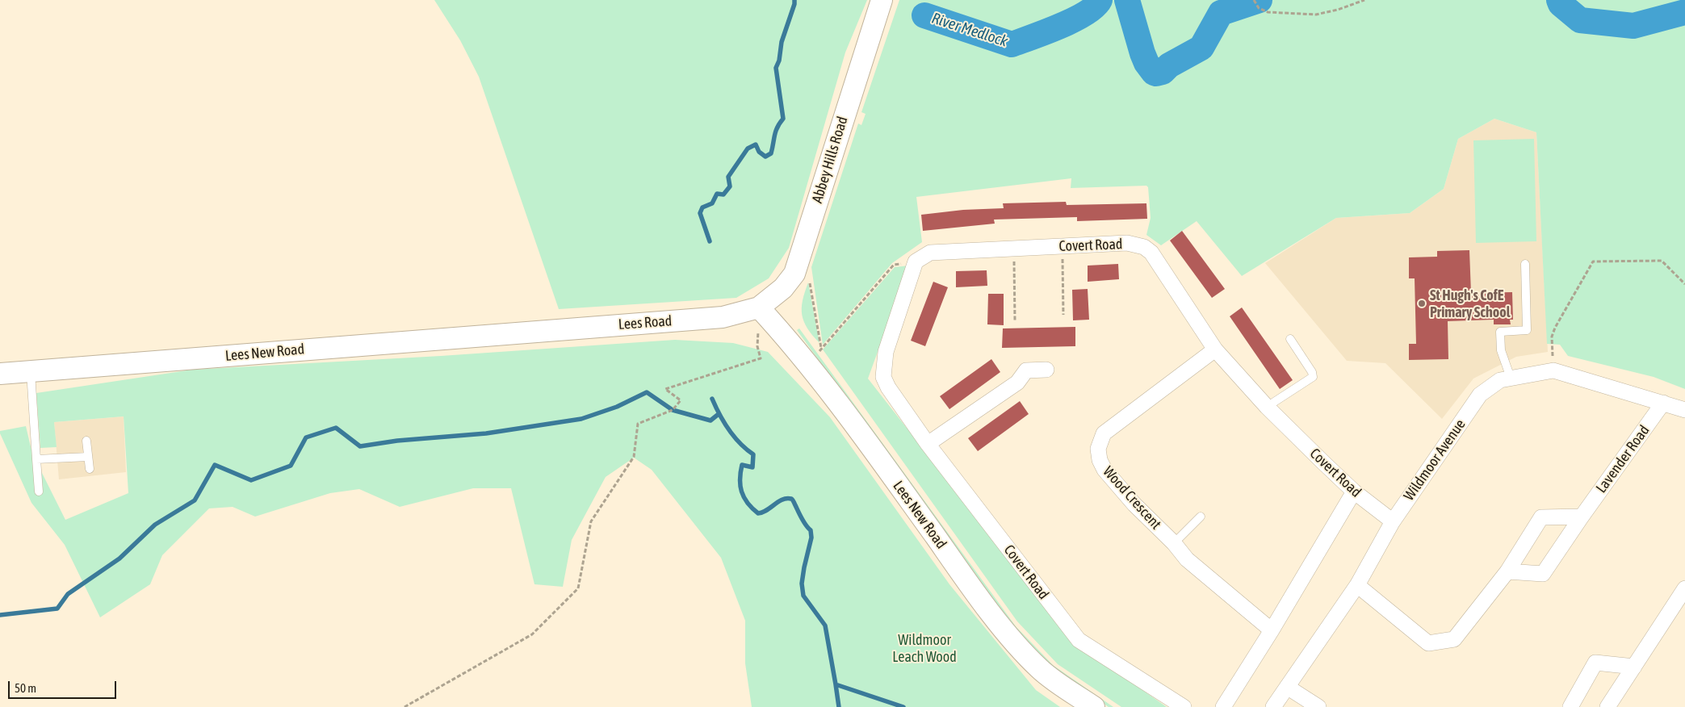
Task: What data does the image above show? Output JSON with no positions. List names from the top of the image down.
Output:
{
  "streets": {
    "main road": ["Abbey Hills Road", "Lees Road", "Lees New Road"],
    "street": [
      "Covert Road",
      "Lavender Road",
      "Wildmoor Avenue",
      "Wood Crescent"
    ]
  },
  "crossings": [
    ["Abbey Hills Road", "Lees Road"],
    ["Abbey Hills Road", "Lees New Road"],
    ["Covert Road", "Wildmoor Avenue"],
    ["Covert Road", "Wood Crescent"],
    ["Lees Road", "Lees New Road"],
    ["Lavender Road", "Wildmoor Avenue"]
  ],
  "water": ["River Medlock"],
  "parks": ["Wildmoor Leach Wood"],
  "places": ["St Hugh's CofE Primary School"],
  "scale_bar": "50 m"
}
